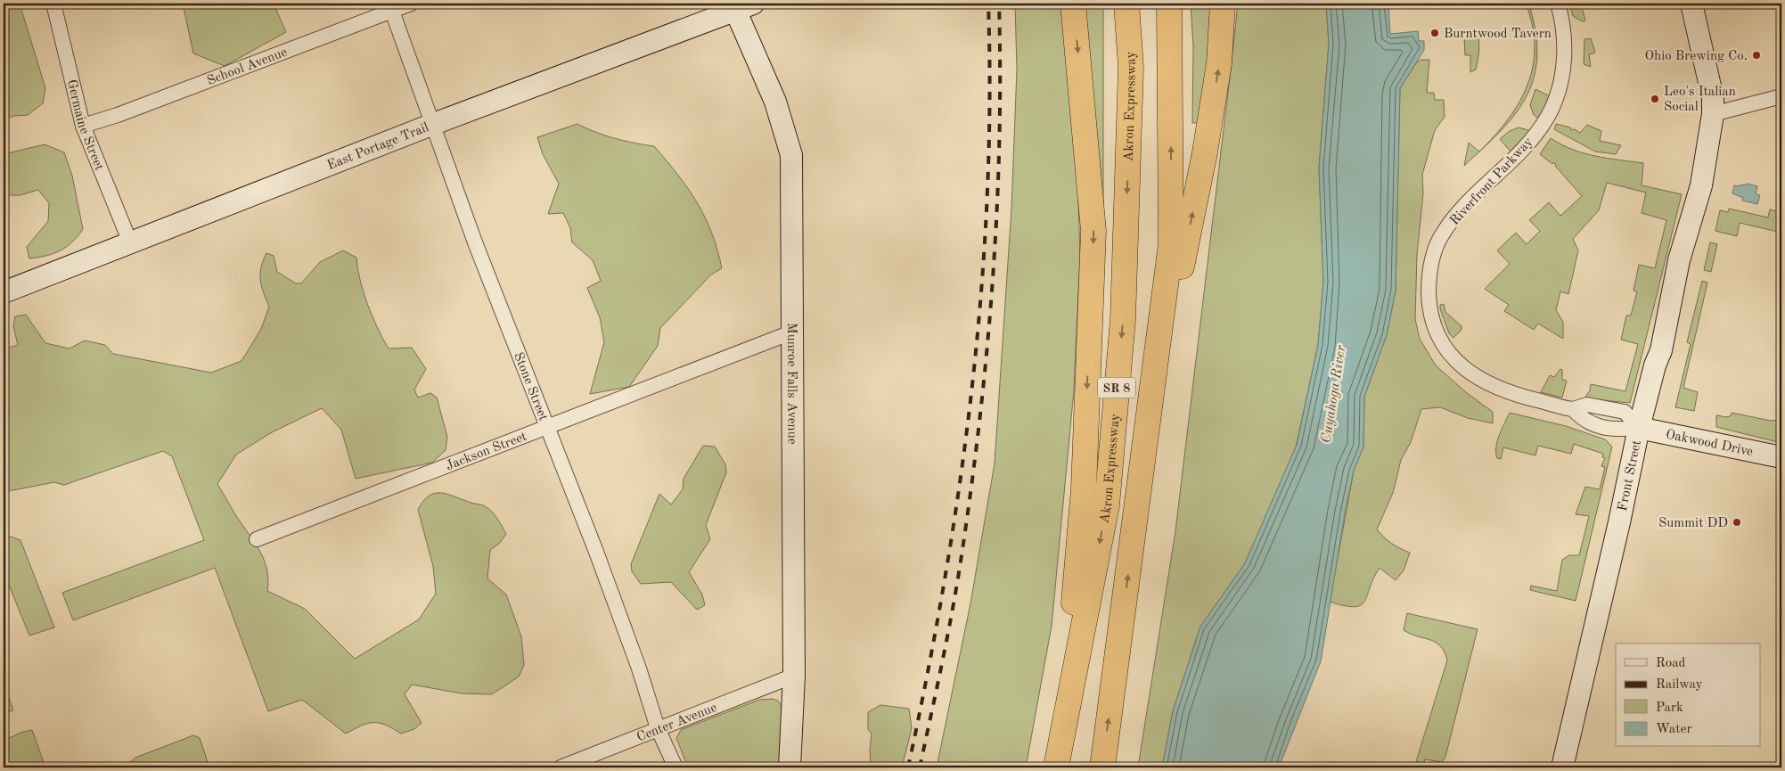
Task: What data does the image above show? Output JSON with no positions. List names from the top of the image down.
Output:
{
  "streets": {
    "highway": ["Akron Expressway", "SR 8"],
    "street": [
      "School Avenue",
      "Germaine Street",
      "East Portage Trail",
      "Riverfront Parkway",
      "Munroe Falls Avenue",
      "Stone Street",
      "Oakwood Drive",
      "Jackson Street",
      "Front Street",
      "Center Avenue"
    ]
  },
  "crossings": [
    ["School Avenue", "Germaine Street"],
    ["School Avenue", "Stone Street"],
    ["Germaine Street", "East Portage Trail"],
    ["East Portage Trail", "Munroe Falls Avenue"],
    ["East Portage Trail", "Stone Street"],
    ["Riverfront Parkway", "Oakwood Drive"],
    ["Riverfront Parkway", "Front Street"],
    ["Munroe Falls Avenue", "Jackson Street"],
    ["Munroe Falls Avenue", "Center Avenue"],
    ["Stone Street", "Jackson Street"],
    ["Stone Street", "Center Avenue"],
    ["Oakwood Drive", "Front Street"]
  ],
  "water": ["Cuyahoga River"],
  "places": [
    "Burntwood Tavern",
    "Ohio Brewing Co.",
    "Leo's Italian Social",
    "Summit DD"
  ],
  "legend": [
    "Road",
    "Railway",
    "Park",
    "Water"
  ]
}
